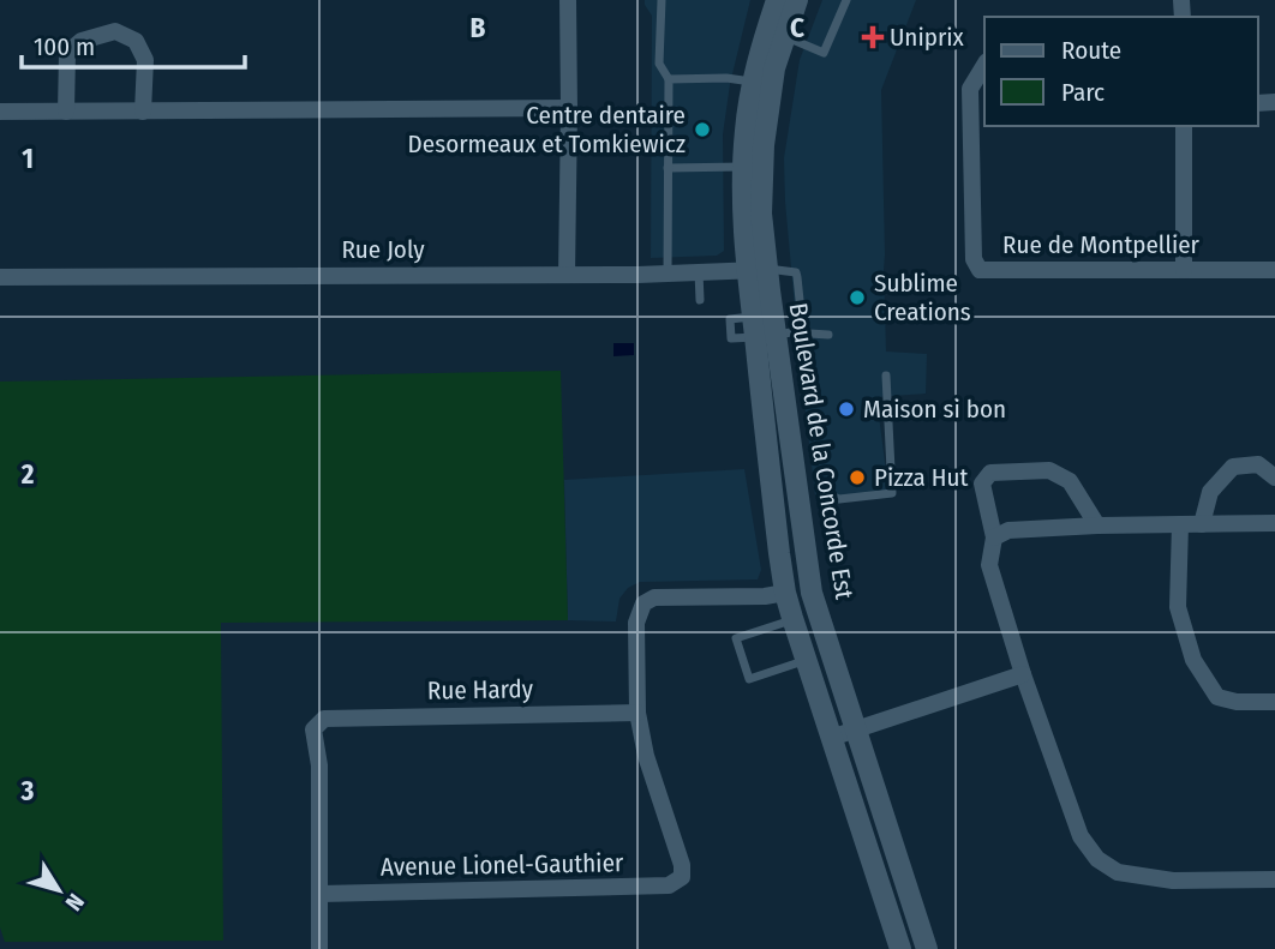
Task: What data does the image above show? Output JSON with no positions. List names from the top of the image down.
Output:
{
  "streets": {
    "street": [
      "Rue de Montpellier",
      "Rue Joly",
      "Boulevard de la Concorde Est",
      "Rue Hardy",
      "Avenue Lionel-Gauthier"
    ]
  },
  "crossings": [
    ["Rue Joly", "Boulevard de la Concorde Est"],
    ["Rue Hardy", "Avenue Lionel-Gauthier"]
  ],
  "places": {
    "health": ["Uniprix"],
    "other": [
      "Centre dentaire Desormeaux et Tomkiewicz",
      "Sublime Creations",
      "Maison si bon",
      "Pizza Hut"
    ]
  },
  "legend": ["Route", "Parc"],
  "scale_bar": "100 m",
  "north": "bottom right",
  "grid": {
    "columns": ["B", "C"],
    "rows": ["1", "2", "3"]
  }
}
